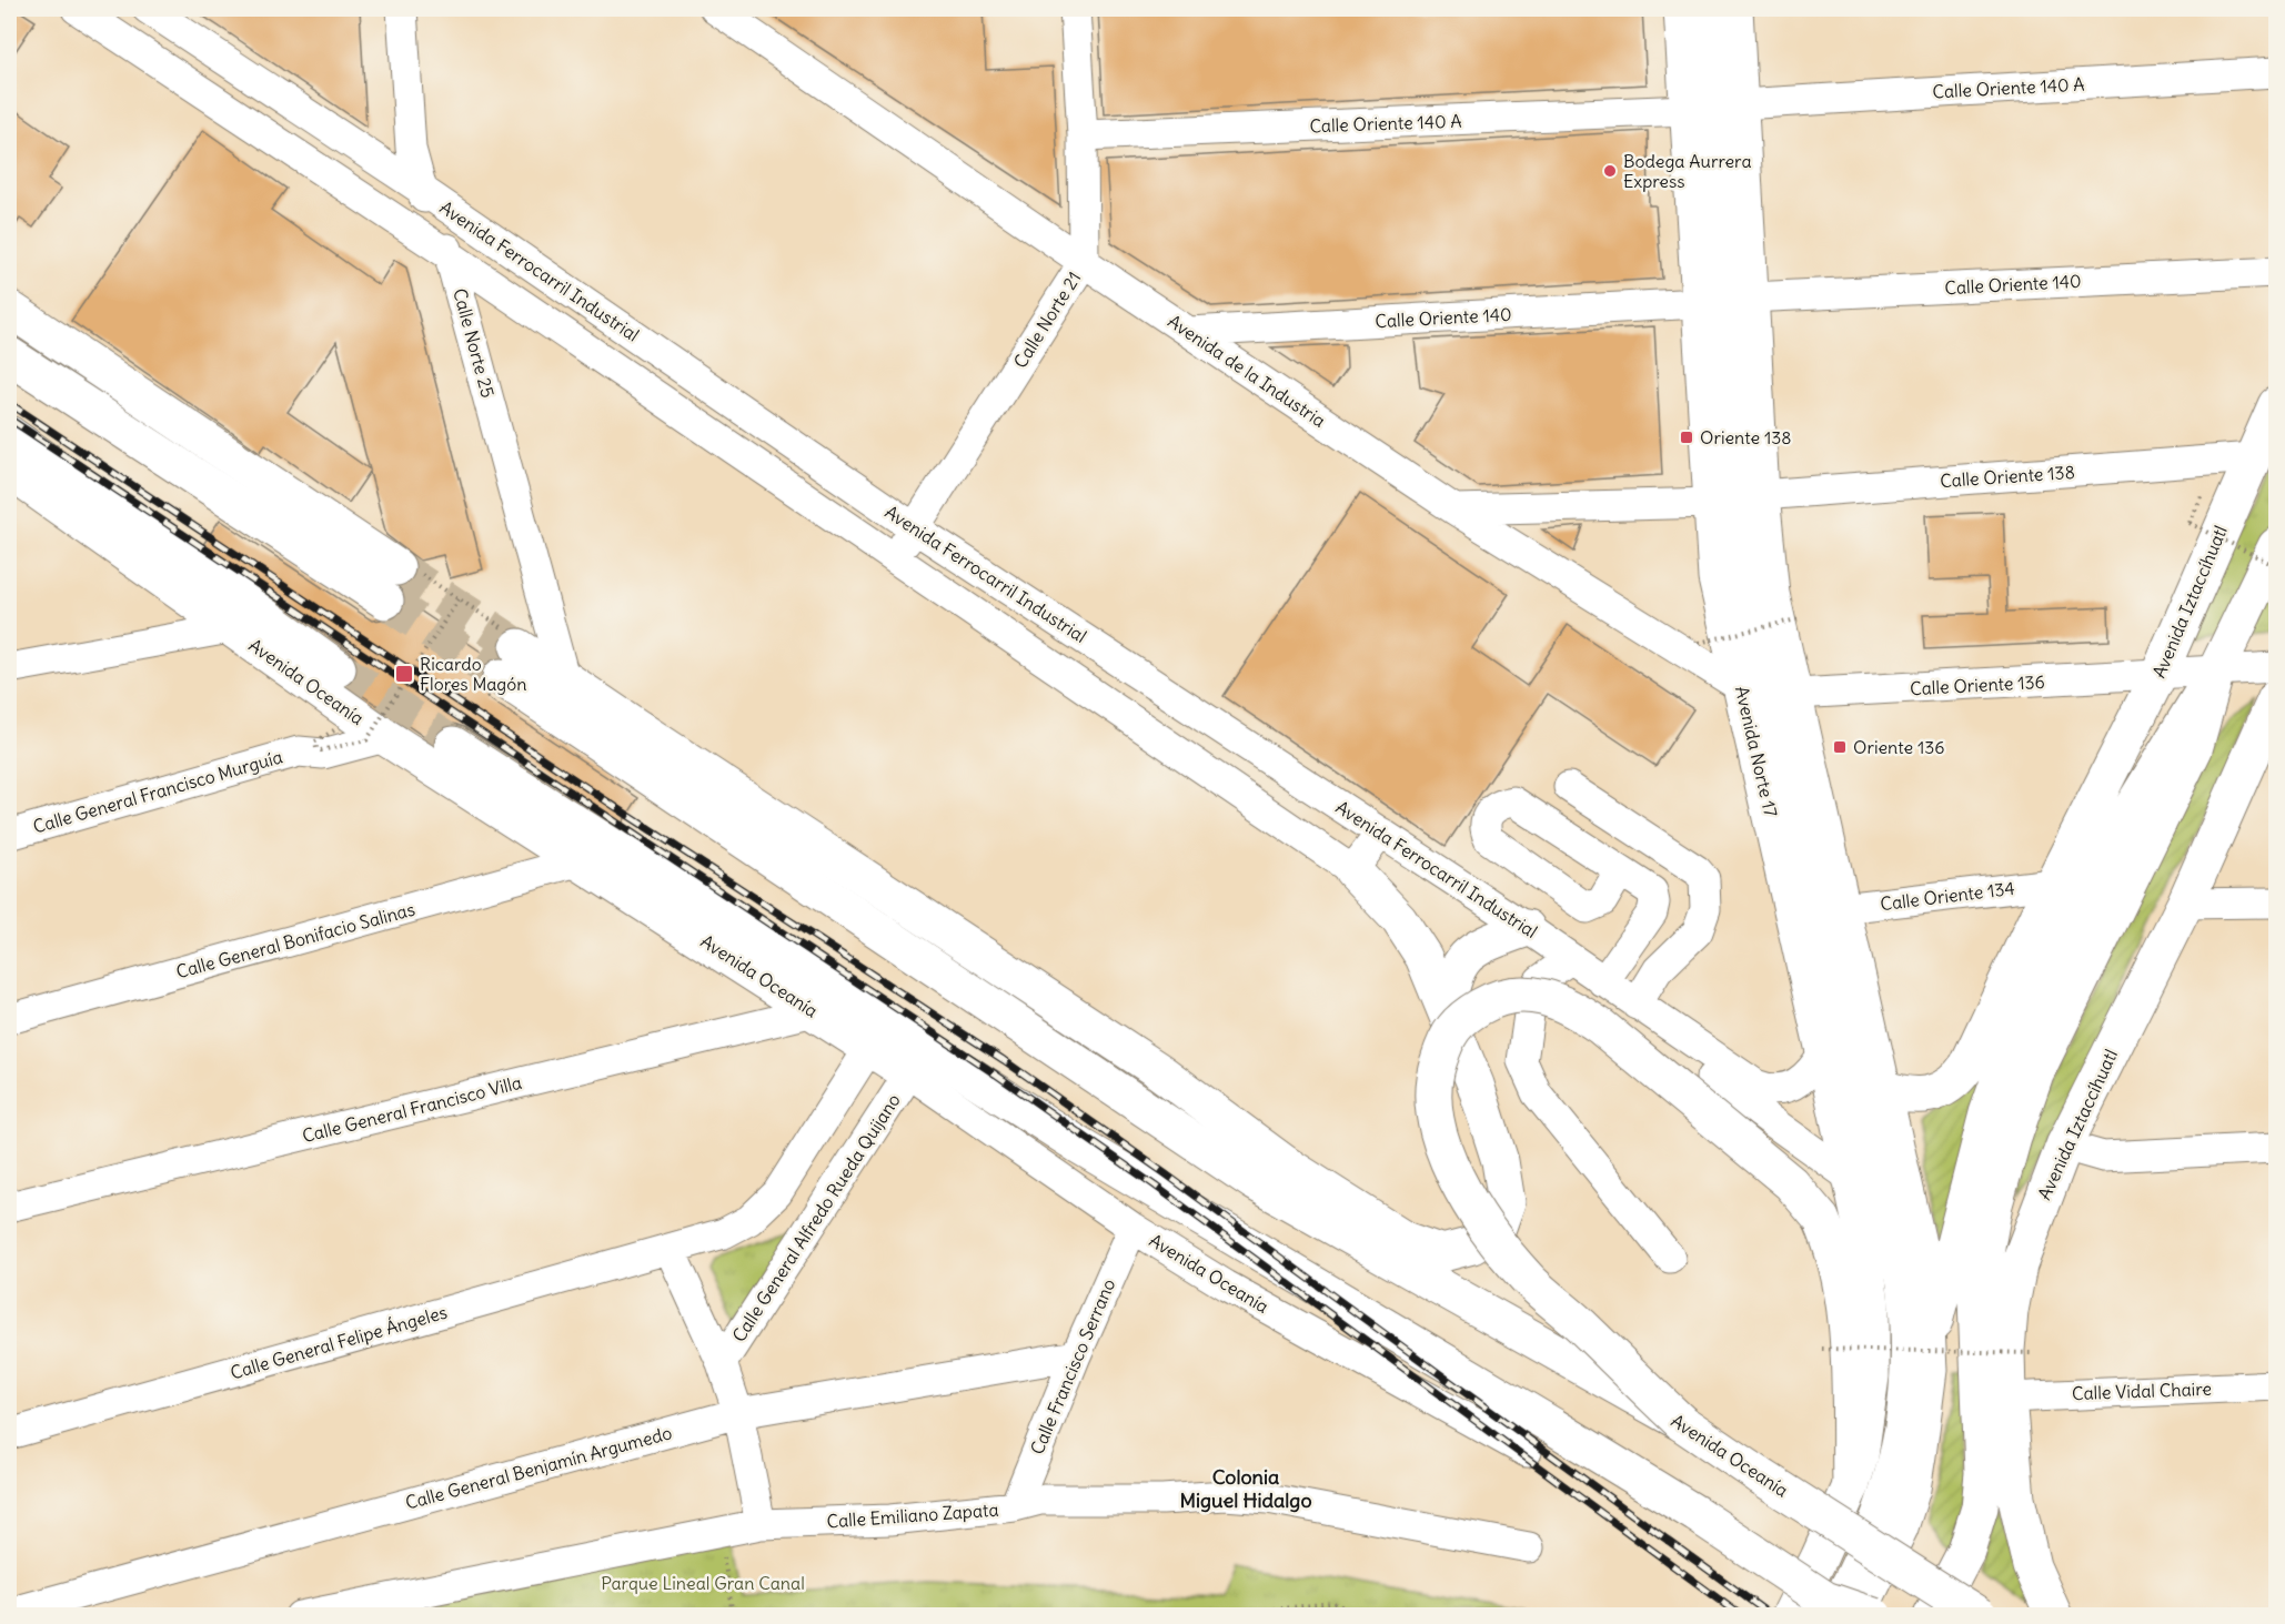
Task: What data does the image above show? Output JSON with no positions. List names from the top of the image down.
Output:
{
  "streets": {
    "main road": ["Avenida Iztaccíhuatl", "Avenida Oceanía", "Avenida Norte 17"],
    "street": [
      "Calle Oriente 140 A",
      "Avenida Ferrocarril Industrial",
      "Calle Oriente 140",
      "Calle Norte 21",
      "Calle Norte 25",
      "Avenida de la Industria",
      "Calle Oriente 138",
      "Calle Oriente 136",
      "Calle General Francisco Murguía",
      "Calle Oriente 134",
      "Calle General Bonifacio Salinas",
      "Calle General Francisco Villa",
      "Calle General Alfredo Rueda Quijano",
      "Calle General Felipe Ángeles",
      "Calle Francisco Serrano",
      "Calle Vidal Chaire",
      "Calle General Benjamín Argumedo",
      "Calle Emiliano Zapata"
    ]
  },
  "crossings": [
    ["Calle Oriente 140 A", "Calle Norte 21"],
    ["Calle Oriente 140 A", "Avenida Norte 17"],
    ["Avenida Ferrocarril Industrial", "Calle Norte 21"],
    ["Avenida Ferrocarril Industrial", "Calle Norte 25"],
    ["Avenida Ferrocarril Industrial", "Avenida Norte 17"],
    ["Calle Oriente 140", "Avenida de la Industria"],
    ["Calle Oriente 140", "Avenida Norte 17"],
    ["Calle Norte 21", "Avenida de la Industria"],
    ["Avenida de la Industria", "Calle Oriente 136"],
    ["Avenida de la Industria", "Avenida Norte 17"],
    ["Calle Oriente 138", "Avenida Iztaccíhuatl"],
    ["Calle Oriente 138", "Avenida Norte 17"],
    ["Avenida Iztaccíhuatl", "Calle Oriente 136"],
    ["Avenida Iztaccíhuatl", "Avenida Norte 17"],
    ["Avenida Iztaccíhuatl", "Calle Oriente 134"],
    ["Avenida Iztaccíhuatl", "Calle Vidal Chaire"],
    ["Avenida Oceanía", "Calle General Francisco Murguía"],
    ["Avenida Oceanía", "Calle General Bonifacio Salinas"],
    ["Avenida Oceanía", "Calle General Francisco Villa"],
    ["Avenida Oceanía", "Calle General Alfredo Rueda Quijano"],
    ["Avenida Oceanía", "Calle Francisco Serrano"],
    ["Calle Oriente 136", "Avenida Norte 17"],
    ["Avenida Norte 17", "Calle Oriente 134"],
    ["Calle General Alfredo Rueda Quijano", "Calle General Felipe Ángeles"],
    ["Calle General Alfredo Rueda Quijano", "Calle General Benjamín Argumedo"],
    ["Calle General Alfredo Rueda Quijano", "Calle Emiliano Zapata"],
    ["Calle Francisco Serrano", "Calle General Benjamín Argumedo"],
    ["Calle Francisco Serrano", "Calle Emiliano Zapata"]
  ],
  "districts": ["Colonia Miguel Hidalgo"],
  "parks": ["Parque Lineal Gran Canal"],
  "places": {
    "other": ["Bodega Aurrera Express"],
    "transit": ["Oriente 138", "Ricardo Flores Magón", "Oriente 136"]
  }
}
